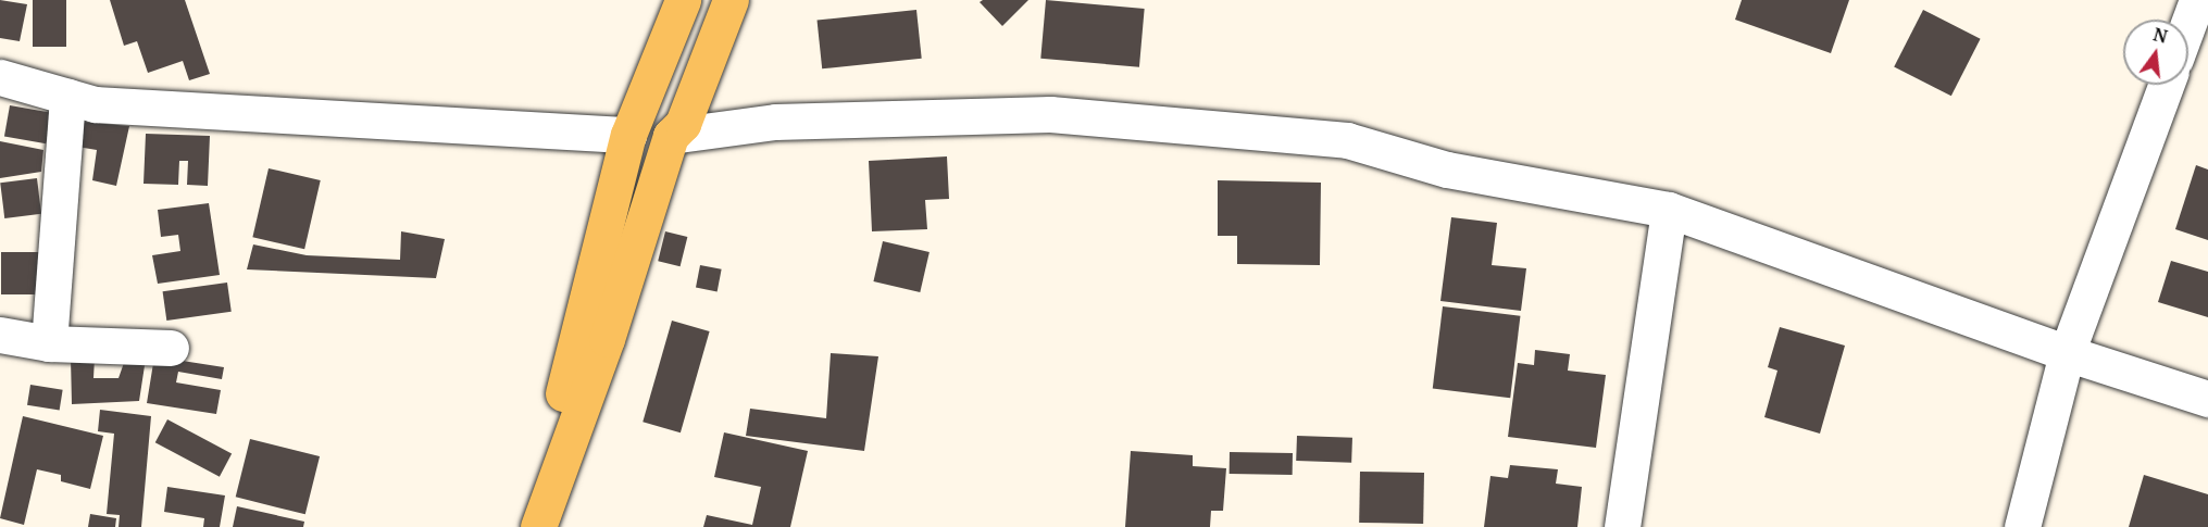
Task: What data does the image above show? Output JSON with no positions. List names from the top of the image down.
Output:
{
  "north": "top"
}
